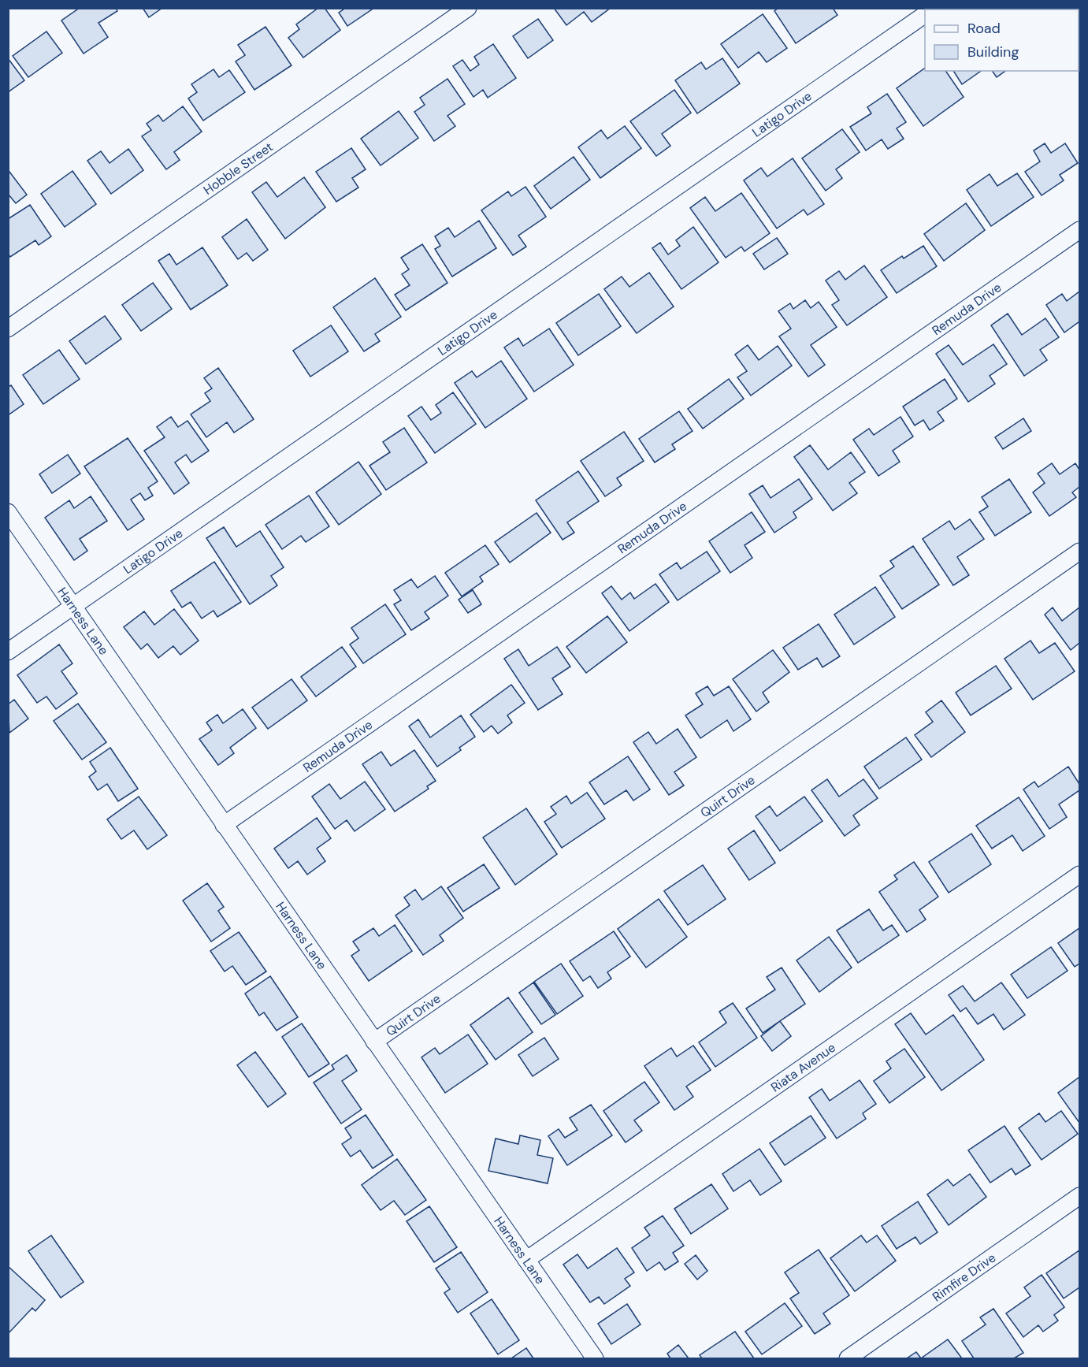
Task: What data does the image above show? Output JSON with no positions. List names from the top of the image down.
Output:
{
  "streets": {
    "street": [
      "Latigo Drive",
      "Hobble Street",
      "Remuda Drive",
      "Harness Lane",
      "Quirt Drive",
      "Riata Avenue",
      "Rimfire Drive"
    ]
  },
  "crossings": [
    ["Latigo Drive", "Harness Lane"],
    ["Remuda Drive", "Harness Lane"],
    ["Harness Lane", "Quirt Drive"],
    ["Harness Lane", "Riata Avenue"]
  ],
  "legend": ["Road", "Building"]
}
